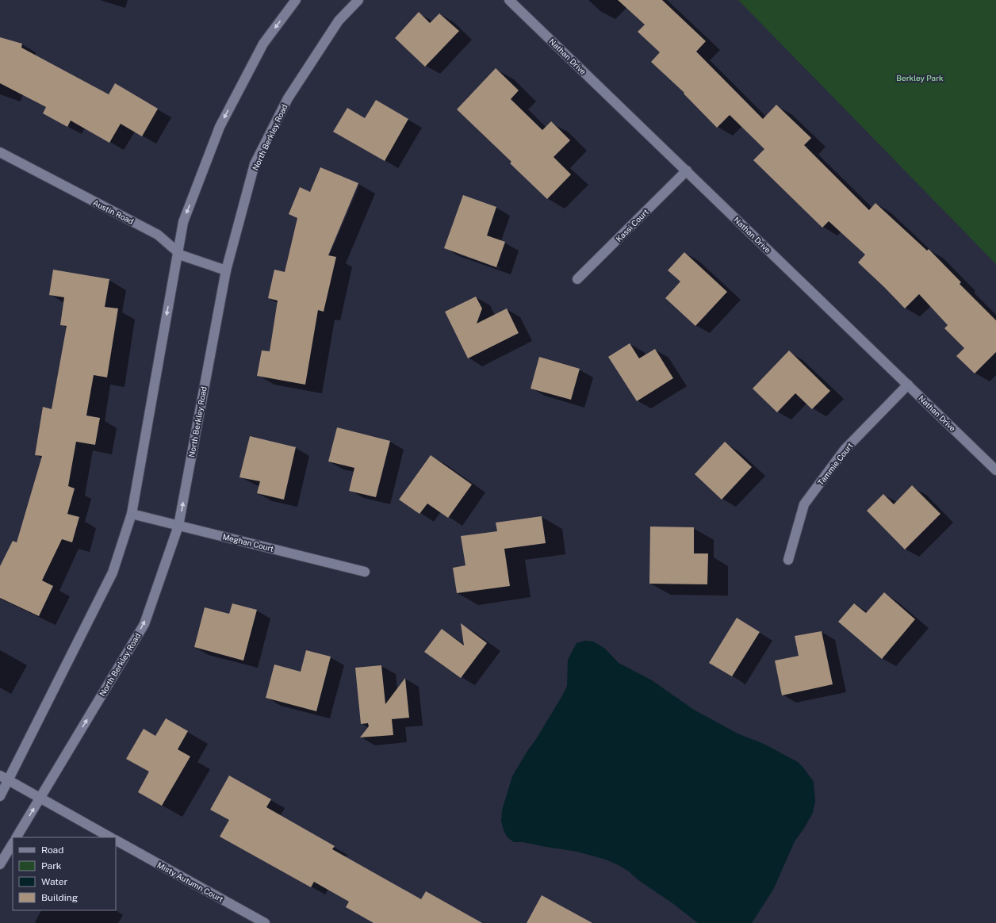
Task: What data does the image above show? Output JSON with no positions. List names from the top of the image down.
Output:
{
  "streets": {
    "street": [
      "Nathan Drive",
      "North Berkley Road",
      "Austin Road",
      "Kassi Court",
      "Tammie Court",
      "Meghan Court",
      "Misty Autumn Court"
    ]
  },
  "crossings": [
    ["Nathan Drive", "Kassi Court"],
    ["Nathan Drive", "Tammie Court"],
    ["North Berkley Road", "Austin Road"],
    ["North Berkley Road", "Meghan Court"]
  ],
  "parks": ["Berkley Park"],
  "legend": [
    "Road",
    "Park",
    "Water",
    "Building"
  ]
}
